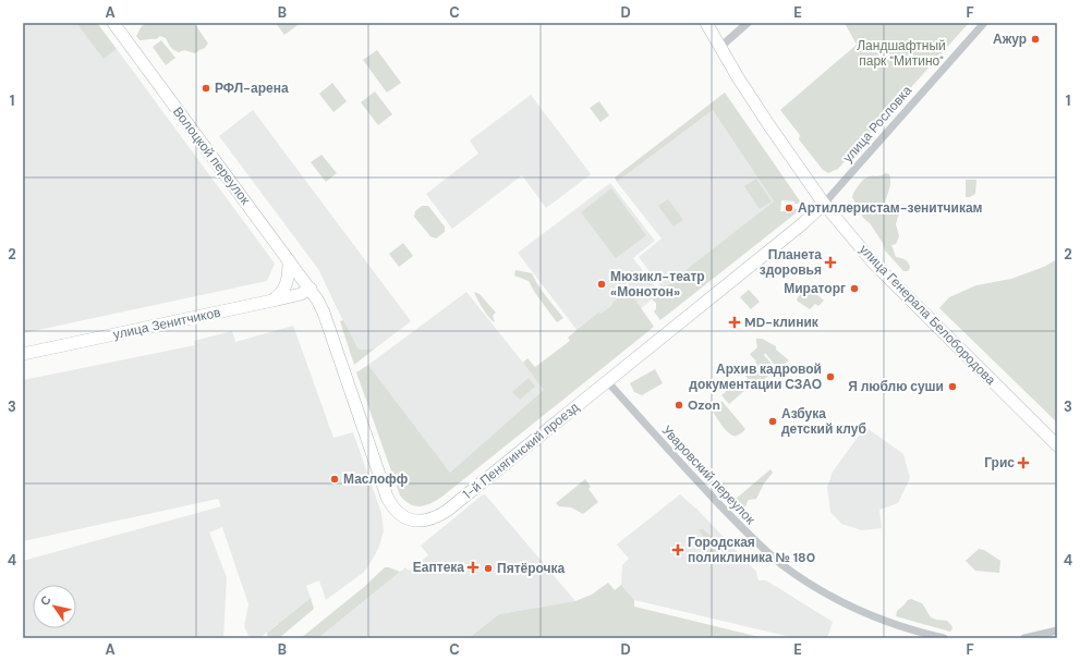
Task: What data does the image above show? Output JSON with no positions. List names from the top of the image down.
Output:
{
  "streets": {
    "street": [
      "улица Рословка",
      "Волоцкой переулок",
      "улица Генерала Белобородова",
      "улица Зенитчиков",
      "1-й Пенягинский проезд",
      "Уваровский переулок"
    ]
  },
  "crossings": [
    ["улица Рословка", "улица Генерала Белобородова"],
    ["улица Рословка", "1-й Пенягинский проезд"],
    ["Волоцкой переулок", "улица Зенитчиков"],
    ["Волоцкой переулок", "1-й Пенягинский проезд"],
    ["улица Генерала Белобородова", "1-й Пенягинский проезд"],
    ["улица Зенитчиков", "1-й Пенягинский проезд"],
    ["1-й Пенягинский проезд", "Уваровский переулок"]
  ],
  "parks": ["Ландшафтный парк \"Митино\""],
  "places": {
    "other": [
      "Ажур",
      "РФЛ-арена",
      "Артиллеристам-зенитчикам",
      "Мюзикл-театр «Монотон»",
      "Мираторг",
      "Архив кадровой документации СЗАО",
      "Я люблю суши",
      "Ozon",
      "Азбука детский клуб",
      "Маслофф",
      "Пятёрочка"
    ],
    "health": [
      "Планета здоровья",
      "MD-клиник",
      "Грис",
      "Городская поликлиника № 180",
      "Еаптека"
    ]
  },
  "north": "top left",
  "grid": {
    "columns": [
      "A",
      "B",
      "C",
      "D",
      "E",
      "F"
    ],
    "rows": [
      "1",
      "2",
      "3",
      "4"
    ]
  }
}
